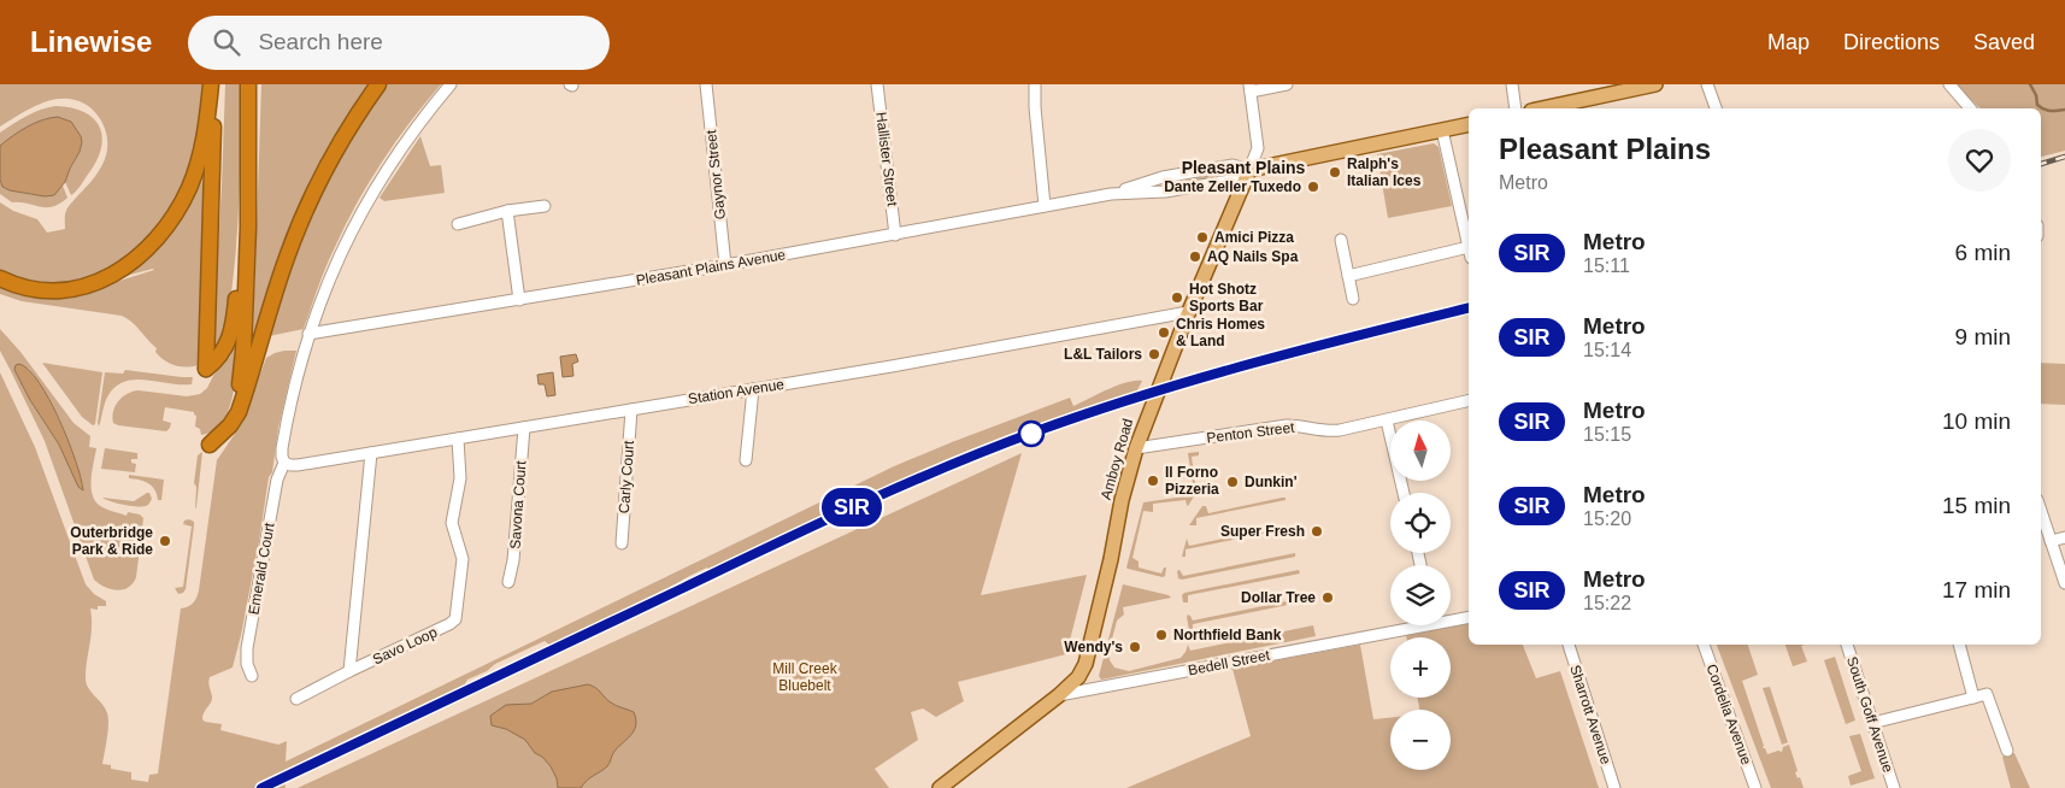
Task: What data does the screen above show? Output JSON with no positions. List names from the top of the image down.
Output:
{
  "streets": {
    "main road": ["Amboy Road"],
    "street": [
      "Hallister Street",
      "Gaynor Street",
      "Pleasant Plains Avenue",
      "Station Avenue",
      "Penton Street",
      "Carly Court",
      "Savona Court",
      "Emerald Court",
      "Savo Loop",
      "Bedell Street",
      "Sharrott Avenue",
      "Cordelia Avenue",
      "South Goff Avenue"
    ]
  },
  "crossings": [
    ["Hallister Street", "Pleasant Plains Avenue"],
    ["Gaynor Street", "Pleasant Plains Avenue"],
    ["Pleasant Plains Avenue", "Amboy Road"],
    ["Pleasant Plains Avenue", "Emerald Court"],
    ["Station Avenue", "Amboy Road"],
    ["Station Avenue", "Carly Court"],
    ["Station Avenue", "Savona Court"],
    ["Station Avenue", "Emerald Court"],
    ["Station Avenue", "Savo Loop"],
    ["Penton Street", "Amboy Road"],
    ["Amboy Road", "Bedell Street"]
  ],
  "districts": ["Pleasant Plains"],
  "parks": ["Mill Creek Bluebelt"],
  "places": [
    "Ralph's Italian Ices",
    "Dante Zeller Tuxedo",
    "Amici Pizza",
    "AQ Nails Spa",
    "Hot Shotz Sports Bar",
    "Chris Homes & Land",
    "L&L Tailors",
    "Il Forno Pizzeria",
    "Dunkin'",
    "Super Fresh",
    "Outerbridge Park & Ride",
    "Dollar Tree",
    "Northfield Bank",
    "Wendy's"
  ],
  "lines": ["metro line SIR"],
  "north": "top",
  "page": {
    "header": "Linewise",
    "search": "Search here",
    "nav": ["Map", "Directions", "Saved"],
    "on_map": "SIR",
    "heading": ["Pleasant Plains", "Metro"],
    "list": [
      {
        "mark": "SIR",
        "name": "Metro",
        "note": "15:11",
        "value": "6 min"
      },
      {
        "mark": "SIR",
        "name": "Metro",
        "note": "15:14",
        "value": "9 min"
      },
      {
        "mark": "SIR",
        "name": "Metro",
        "note": "15:15",
        "value": "10 min"
      },
      {
        "mark": "SIR",
        "name": "Metro",
        "note": "15:20",
        "value": "15 min"
      },
      {
        "mark": "SIR",
        "name": "Metro",
        "note": "15:22",
        "value": "17 min"
      }
    ],
    "map_buttons": ["+", "−"]
  }
}
